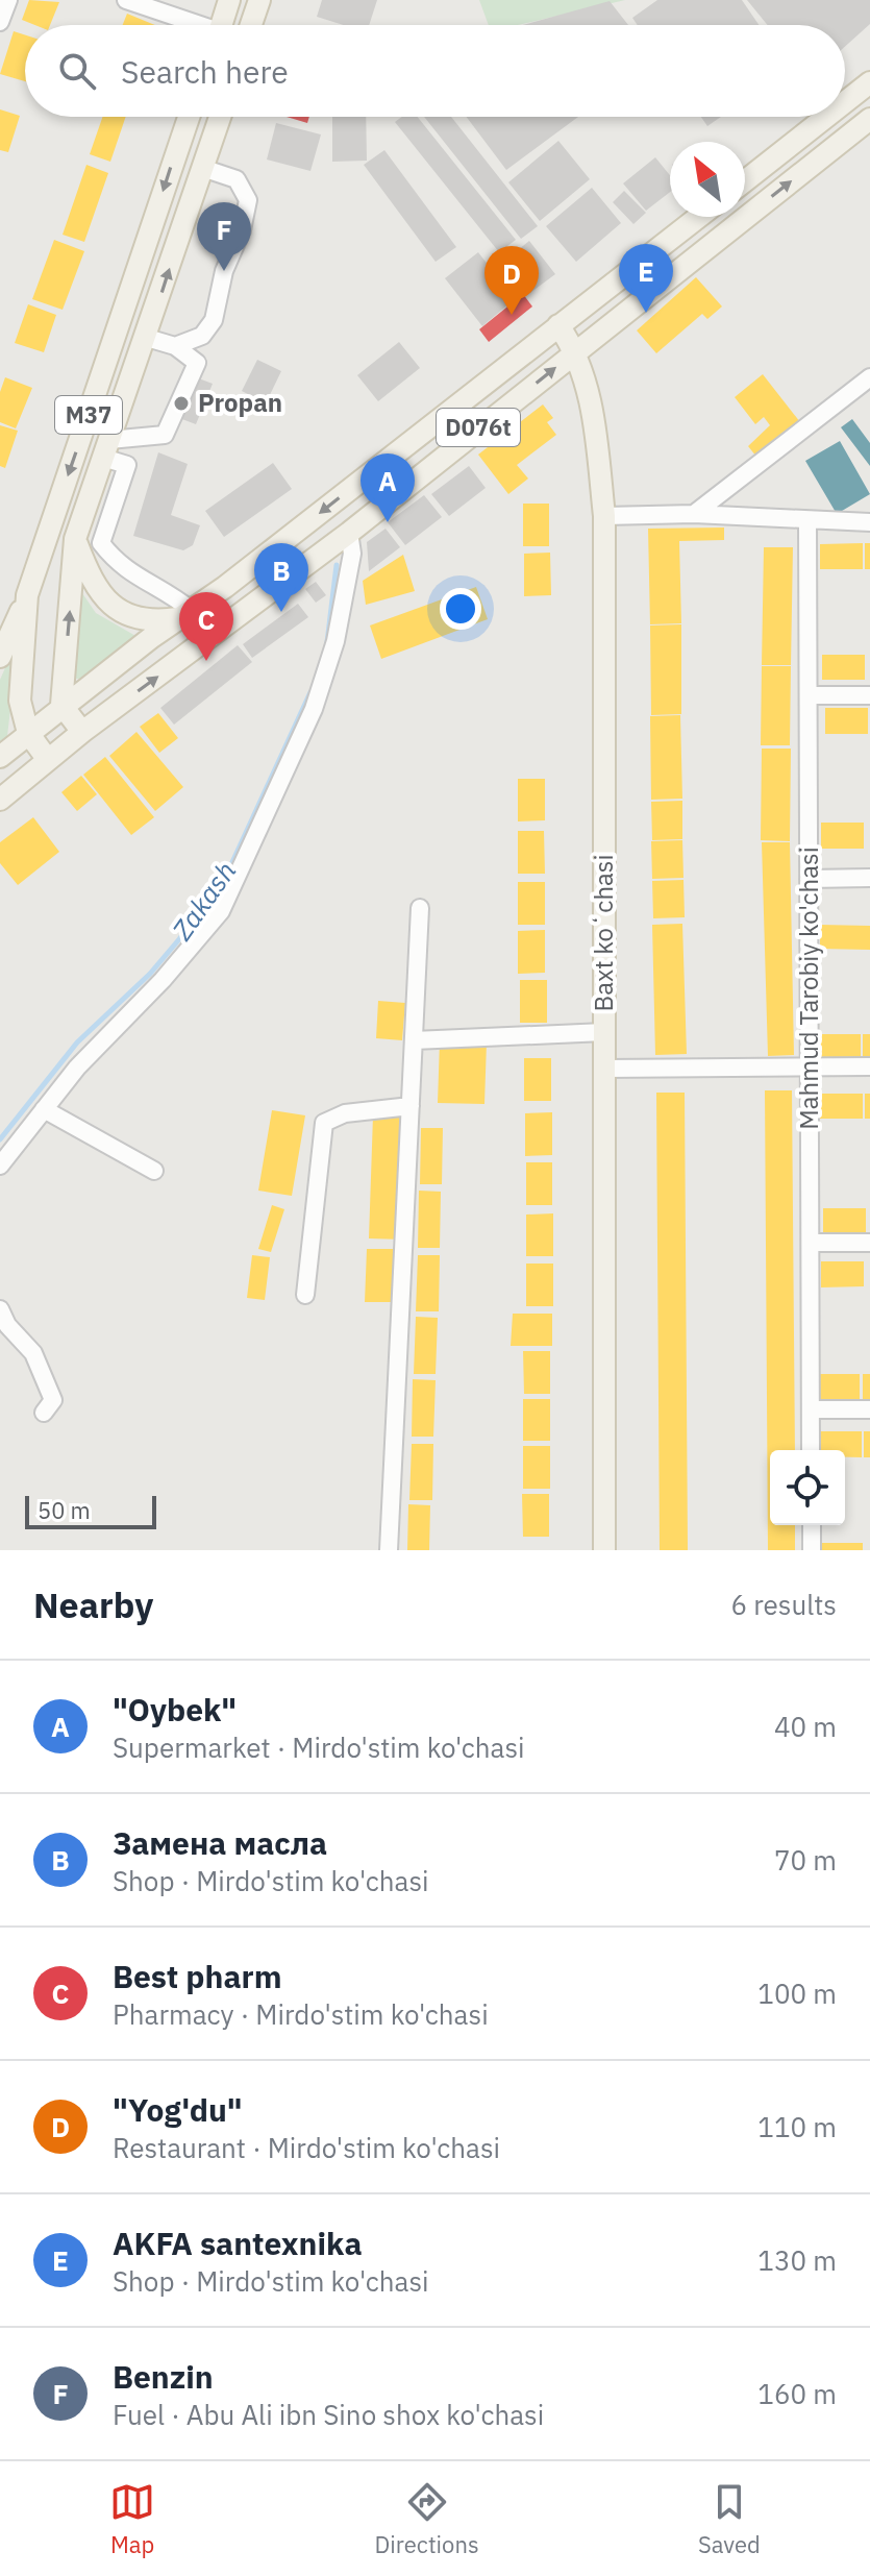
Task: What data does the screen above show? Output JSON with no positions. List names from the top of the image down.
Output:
{
  "streets": {
    "main road": ["M37", "D076t", "Baxt koʻchasi"],
    "street": ["Mahmud Tarobiy ko'chasi"]
  },
  "crossings": [
    ["M37", "D076t"],
    ["D076t", "Baxt koʻchasi"]
  ],
  "water": ["Zakash"],
  "places": ["Propan"],
  "scale_bar": "50 m",
  "north": "top left",
  "page": {
    "search": "Search here",
    "pins": [
      "F",
      "E",
      "D",
      "A",
      "B",
      "C"
    ],
    "scale": "50 m",
    "heading": ["Nearby", "6 results"],
    "list": [
      {
        "mark": "A",
        "name": "\"Oybek\"",
        "note": "Supermarket · Mirdo'stim ko'chasi",
        "value": "40 m"
      },
      {
        "mark": "B",
        "name": "Замена масла",
        "note": "Shop · Mirdo'stim ko'chasi",
        "value": "70 m"
      },
      {
        "mark": "C",
        "name": "Best pharm",
        "note": "Pharmacy · Mirdo'stim ko'chasi",
        "value": "100 m"
      },
      {
        "mark": "D",
        "name": "\"Yog'du\"",
        "note": "Restaurant · Mirdo'stim ko'chasi",
        "value": "110 m"
      },
      {
        "mark": "E",
        "name": "AKFA santexnika",
        "note": "Shop · Mirdo'stim ko'chasi",
        "value": "130 m"
      },
      {
        "mark": "F",
        "name": "Benzin",
        "note": "Fuel · Abu Ali ibn Sino shox ko'chasi",
        "value": "160 m"
      }
    ],
    "nav": ["Map", "Directions", "Saved"]
  }
}
